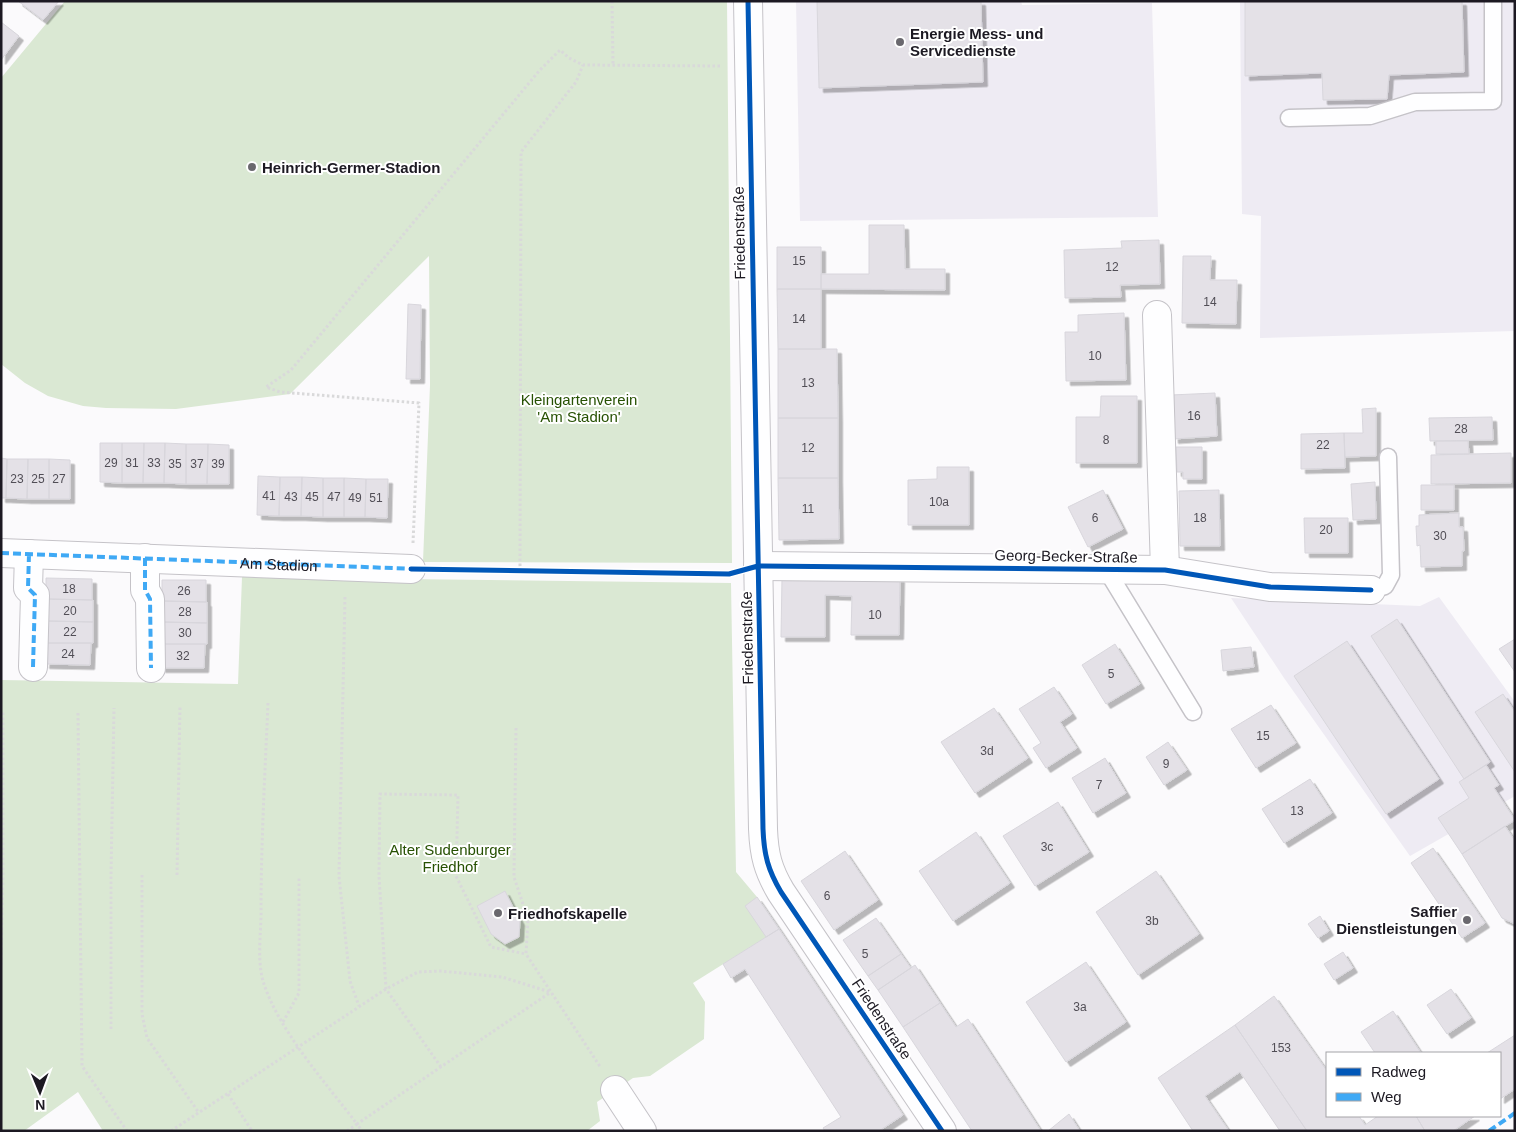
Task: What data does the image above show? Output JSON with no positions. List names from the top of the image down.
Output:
{
  "streets": {
    "street": ["Friedenstraße", "Georg-Becker-Straße", "Am Stadion"]
  },
  "crossings": [
    ["Friedenstraße", "Georg-Becker-Straße"]
  ],
  "parks": ["Kleingartenverein 'Am Stadion'", "Alter Sudenburger Friedhof"],
  "places": [
    "Energie Mess- und Servicedienste",
    "Heinrich-Germer-Stadion",
    "Friedhofskapelle",
    "Saffier Dienstleistungen"
  ],
  "house_numbers": [
    "15",
    "12",
    "14",
    "14",
    "10",
    "13",
    "16",
    "28",
    "8",
    "22",
    "12",
    "29",
    "31",
    "33",
    "35",
    "37",
    "39",
    "23",
    "25",
    "27",
    "41",
    "43",
    "45",
    "47",
    "49",
    "51",
    "10a",
    "11",
    "6",
    "18",
    "20",
    "30",
    "18",
    "26",
    "20",
    "28",
    "10",
    "22",
    "30",
    "24",
    "32",
    "5",
    "15",
    "3d",
    "9",
    "7",
    "13",
    "3c",
    "6",
    "3b",
    "5",
    "3a",
    "153"
  ],
  "legend": ["Radweg", "Weg"],
  "north": "bottom"
}
